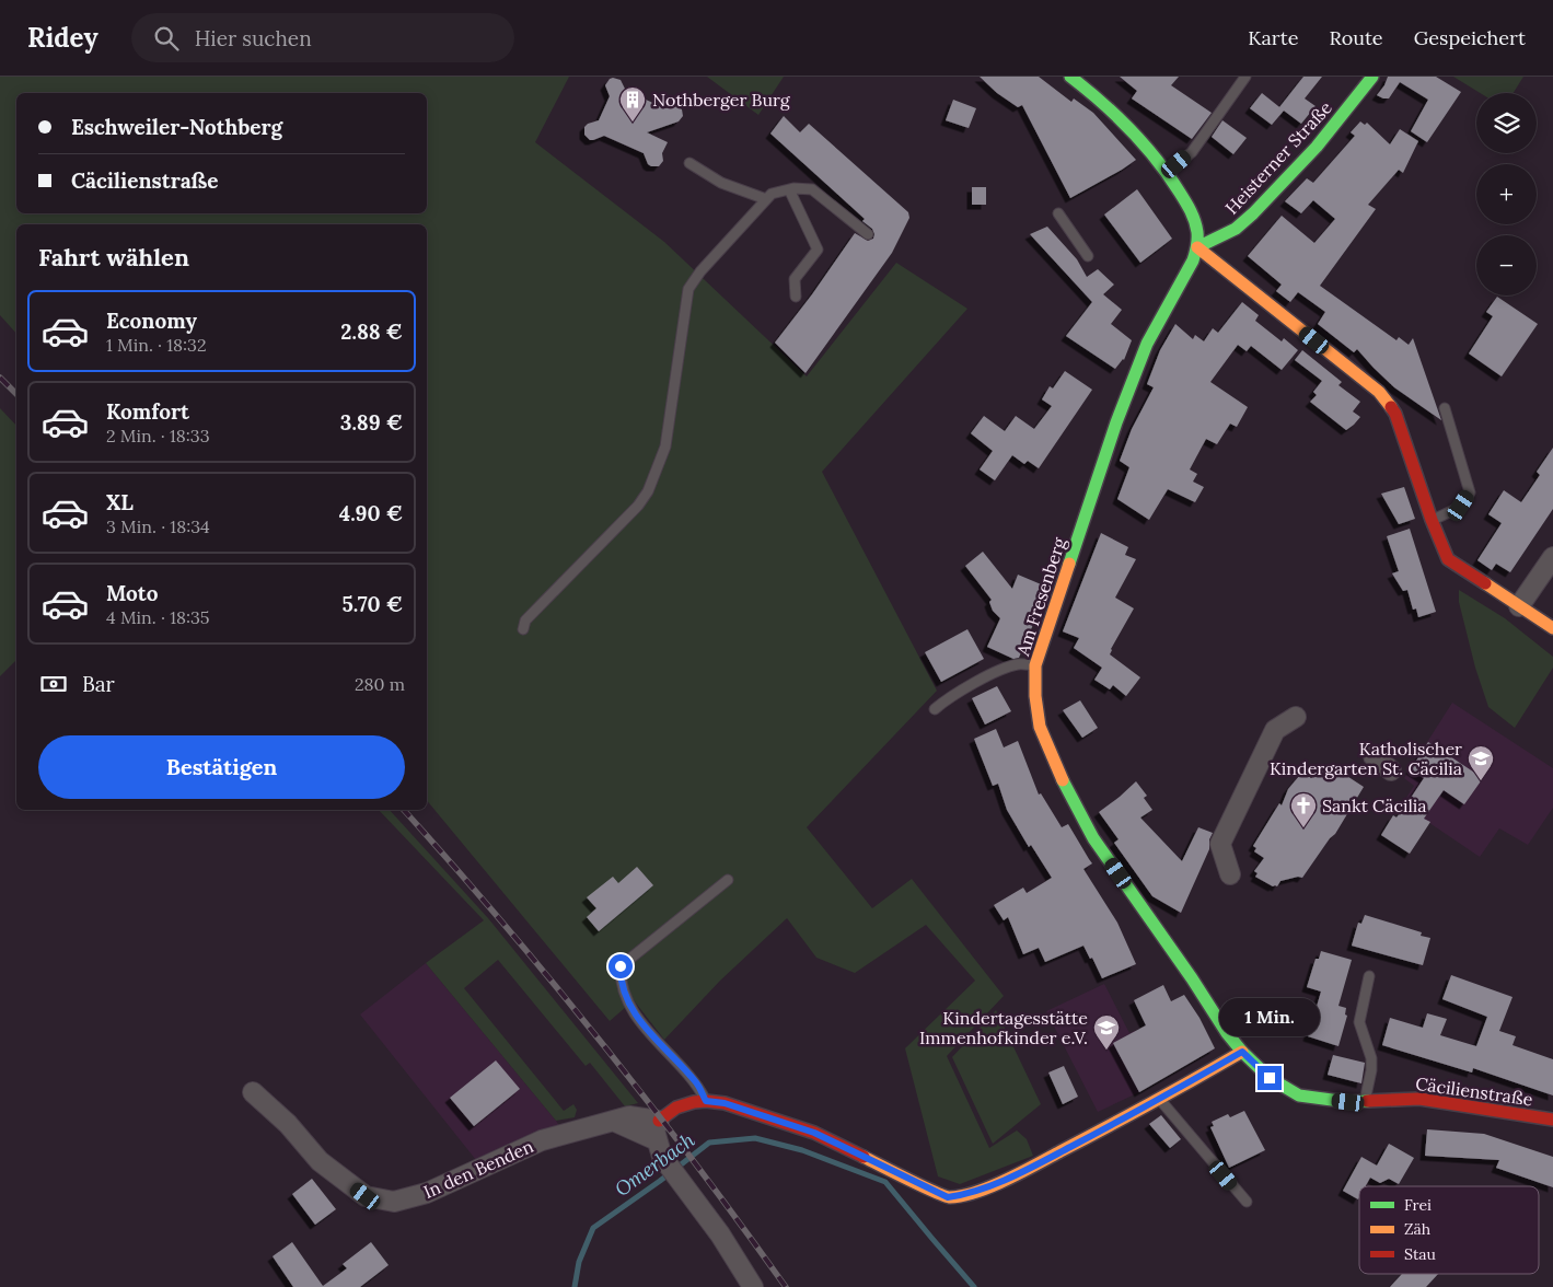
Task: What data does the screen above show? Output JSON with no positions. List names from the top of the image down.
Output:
{
  "streets": {
    "street": [
      "Heisterner Straße",
      "Am Fresenberg",
      "Cäcilienstraße",
      "In den Benden"
    ]
  },
  "crossings": [
    ["Heisterner Straße", "Am Fresenberg"],
    ["Am Fresenberg", "Cäcilienstraße"]
  ],
  "water": ["Omerbach"],
  "places": {
    "building": ["Nothberger Burg"],
    "school or university": ["Katholischer Kindergarten St. Cäcilia", "Kindertagesstätte Immenhofkinder e.V."],
    "church": ["Sankt Cäcilia"]
  },
  "legend": ["Frei", "Zäh", "Stau"],
  "page": {
    "header": "Ridey",
    "search": "Hier suchen",
    "nav": ["Karte", "Route", "Gespeichert"],
    "map_buttons": ["+", "−"],
    "banner": ["Eschweiler-Nothberg", "Cäcilienstraße"],
    "heading": "Fahrt wählen",
    "list": [
      {
        "name": "Economy",
        "note": "1 Min. · 18:32",
        "value": "2.88 €"
      },
      {
        "name": "Komfort",
        "note": "2 Min. · 18:33",
        "value": "3.89 €"
      },
      {
        "name": "XL",
        "note": "3 Min. · 18:34",
        "value": "4.90 €"
      },
      {
        "name": "Moto",
        "note": "4 Min. · 18:35",
        "value": "5.70 €"
      }
    ],
    "pay": ["Bar", "280 m"],
    "buttons": "Bestätigen",
    "bubble": "1 Min."
  }
}
